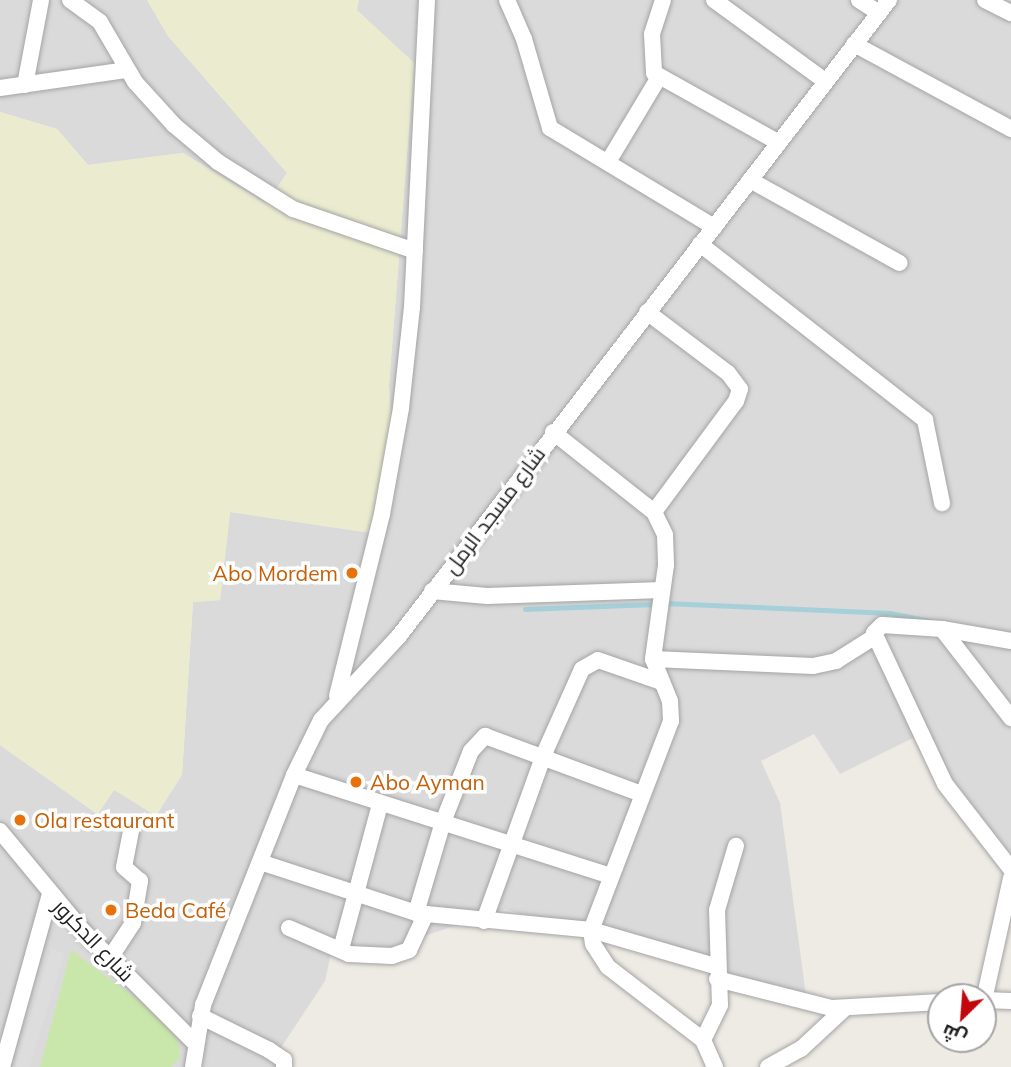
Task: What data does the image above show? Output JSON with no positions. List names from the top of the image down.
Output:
{
  "streets": {
    "street": ["شارع مسجد الرمل", "شارع الدكرور"]
  },
  "crossings": [
    ["شارع مسجد الرمل", "شارع الدكرور"]
  ],
  "places": [
    "Abo Mordem",
    "Abo Ayman",
    "Ola restaurant",
    "Beda Café"
  ],
  "north": "bottom left"
}
